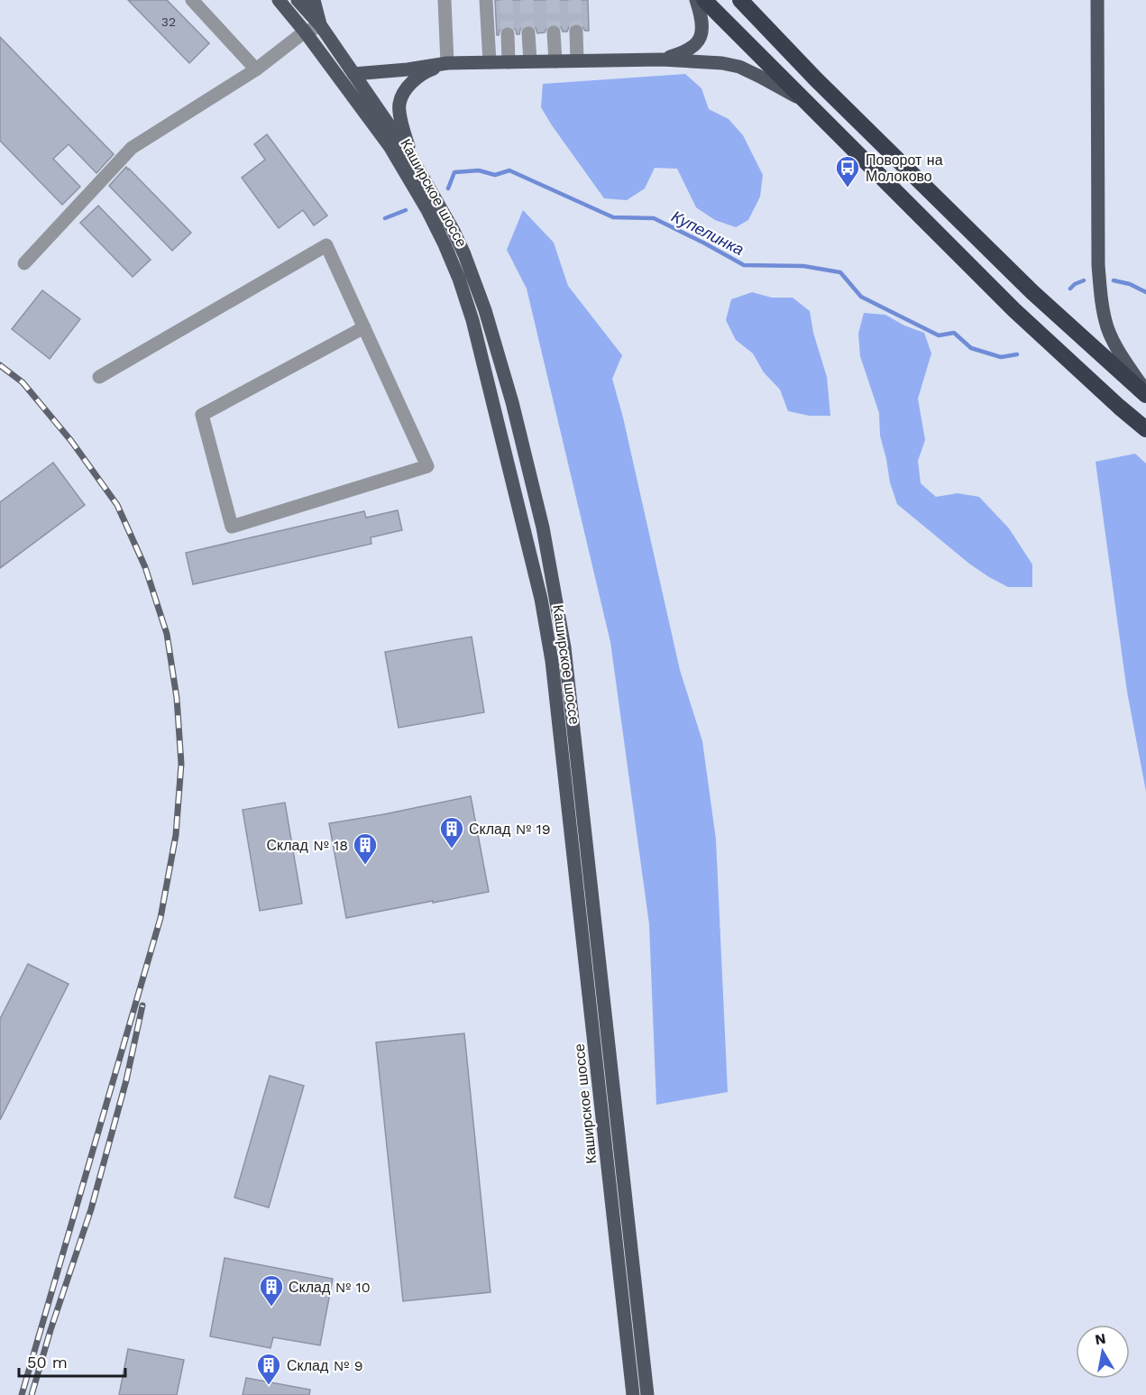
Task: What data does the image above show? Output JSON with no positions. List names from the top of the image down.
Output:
{
  "streets": {
    "main road": ["Каширское шоссе"]
  },
  "water": ["Купелинка"],
  "places": {
    "bus stop": ["Поворот на Молоково"],
    "building": [
      "Склад № 19",
      "Склад № 18",
      "Склад № 10",
      "Склад № 9"
    ]
  },
  "house_numbers": ["32"],
  "scale_bar": "50 m",
  "north": "top"
}
